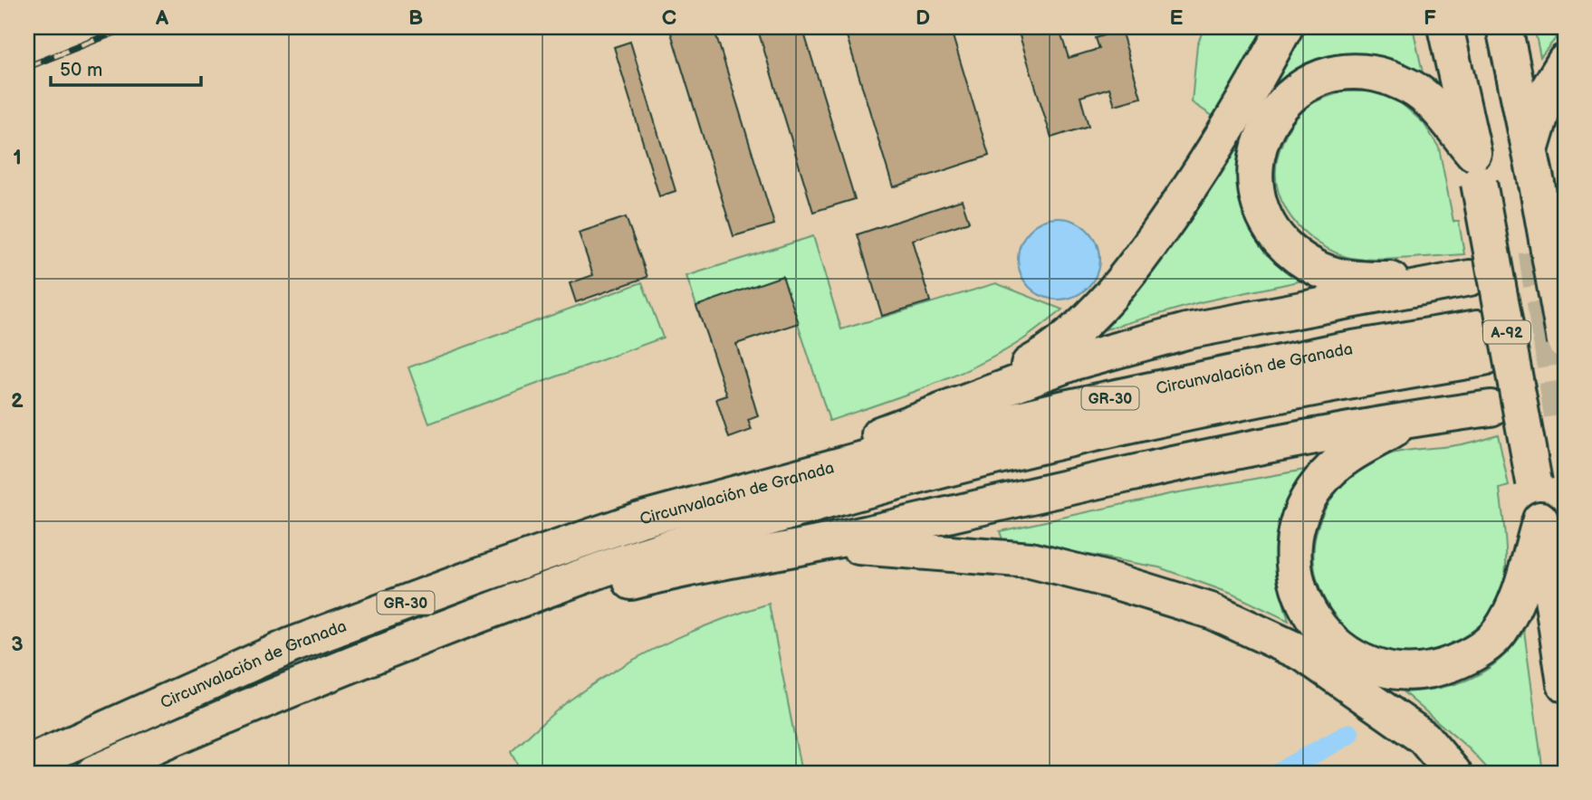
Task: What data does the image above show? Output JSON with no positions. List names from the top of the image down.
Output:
{
  "streets": {
    "highway": ["A-92", "Circunvalación de Granada", "GR-30"]
  },
  "scale_bar": "50 m",
  "grid": {
    "columns": [
      "A",
      "B",
      "C",
      "D",
      "E",
      "F"
    ],
    "rows": ["1", "2", "3"]
  }
}
